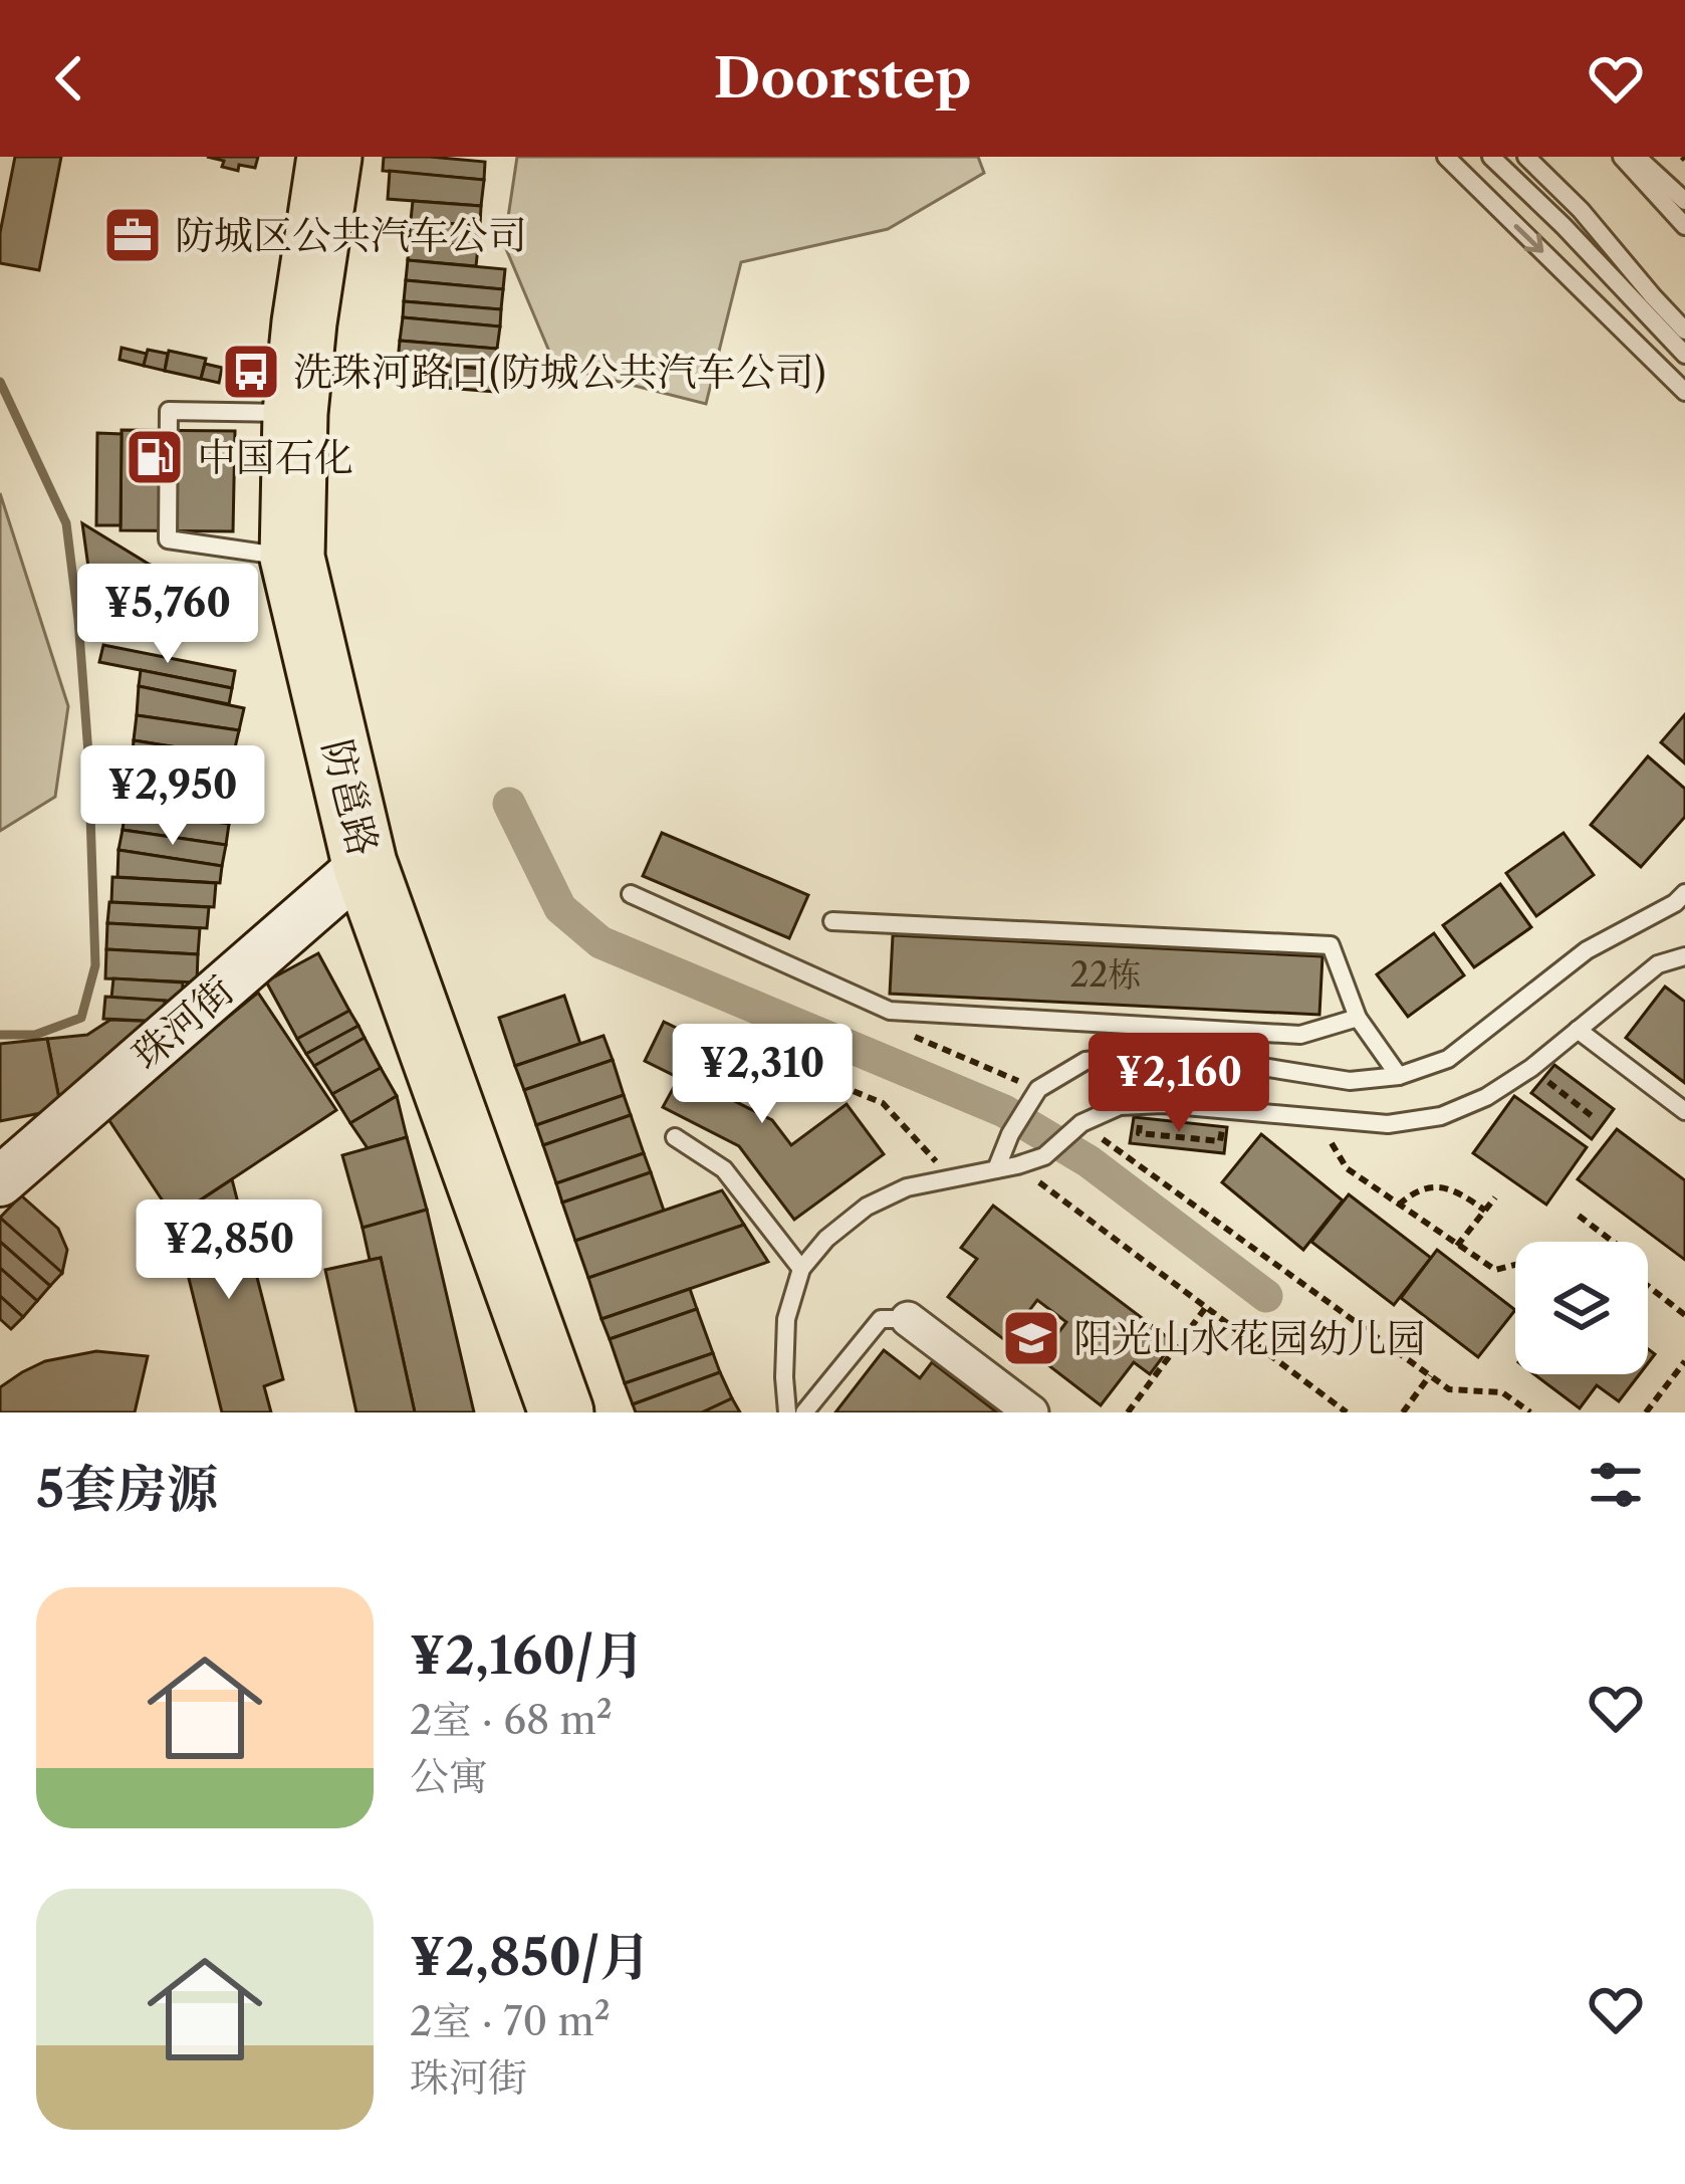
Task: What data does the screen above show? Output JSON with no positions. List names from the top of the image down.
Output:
{
  "streets": {
    "highway": ["防邕路"],
    "street": ["珠河街"]
  },
  "crossings": [
    ["防邕路", "珠河街"]
  ],
  "places": {
    "office": ["防城区公共汽车公司"],
    "bus stop": ["洗珠河路口(防城公共汽车公司)"],
    "fuel station": ["中国石化"],
    "school or university": ["阳光山水花园幼儿园"]
  },
  "house_numbers": ["22栋"],
  "page": {
    "header": "Doorstep",
    "price": [
      "¥5,760",
      "¥2,950",
      "¥2,310",
      "¥2,160",
      "¥2,850"
    ],
    "heading": "5套房源",
    "list": [
      {
        "name": "¥2,160/月",
        "note": "2室 · 68 m² · 公寓"
      },
      {
        "name": "¥2,850/月",
        "note": "2室 · 70 m² · 珠河街"
      }
    ]
  }
}
